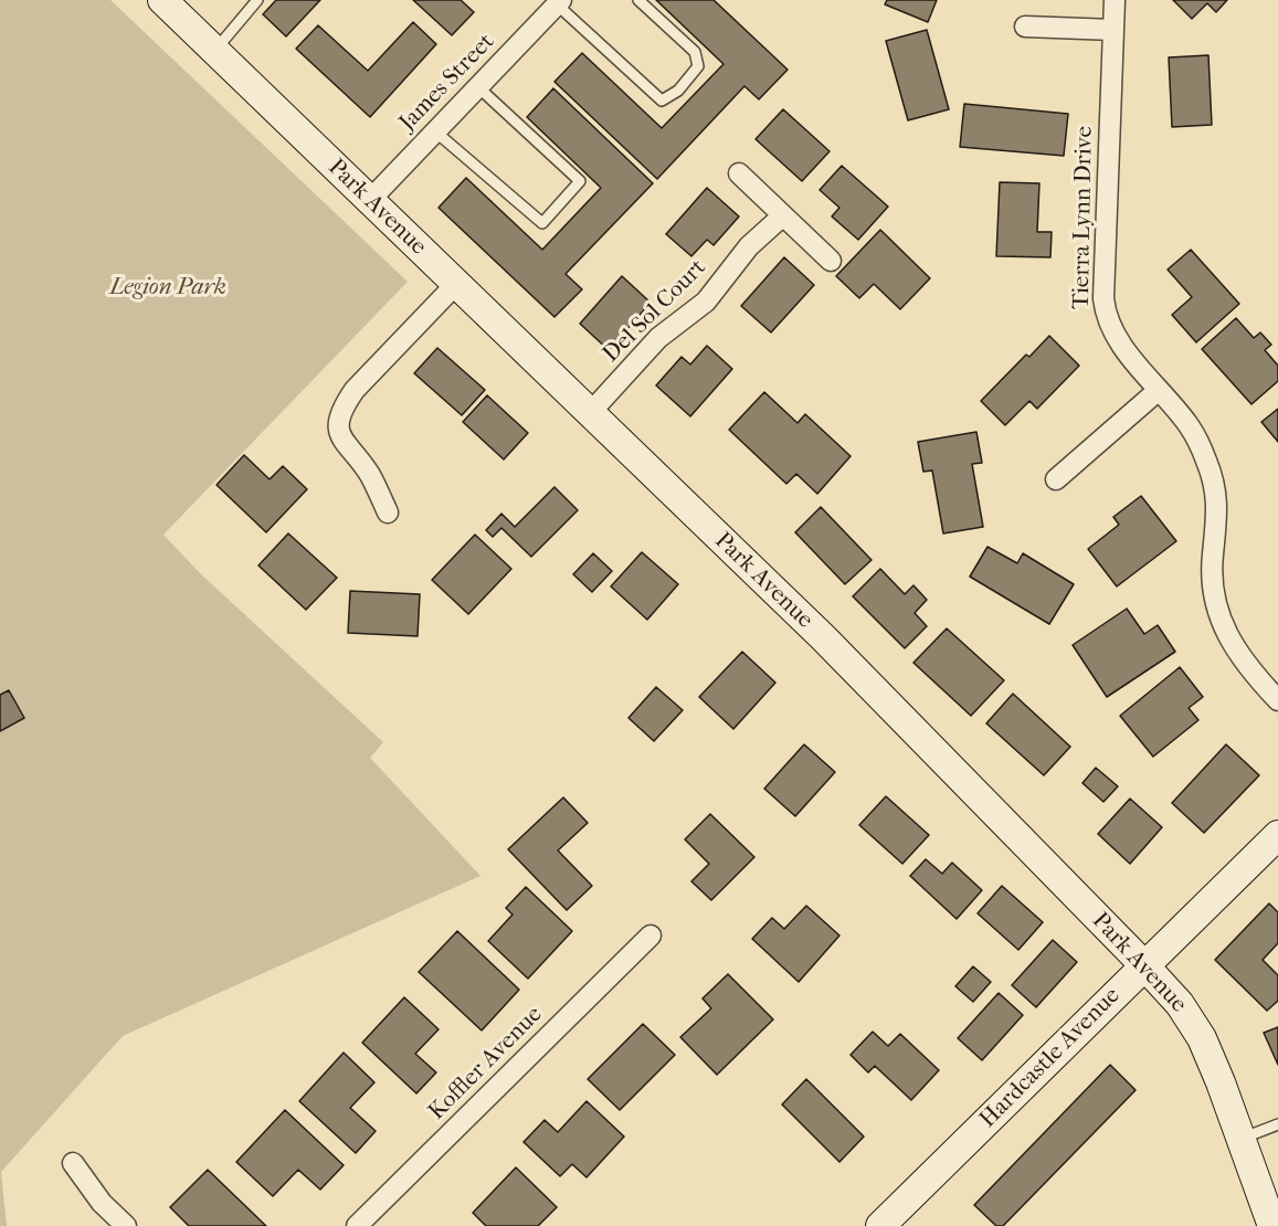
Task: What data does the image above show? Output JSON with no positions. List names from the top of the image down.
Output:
{
  "streets": {
    "street": [
      "James Street",
      "Park Avenue",
      "Tierra Lynn Drive",
      "Del Sol Court",
      "Hardcastle Avenue",
      "Koffler Avenue"
    ]
  },
  "crossings": [
    ["James Street", "Park Avenue"],
    ["Park Avenue", "Del Sol Court"],
    ["Park Avenue", "Hardcastle Avenue"]
  ],
  "parks": ["Legion Park"]
}
